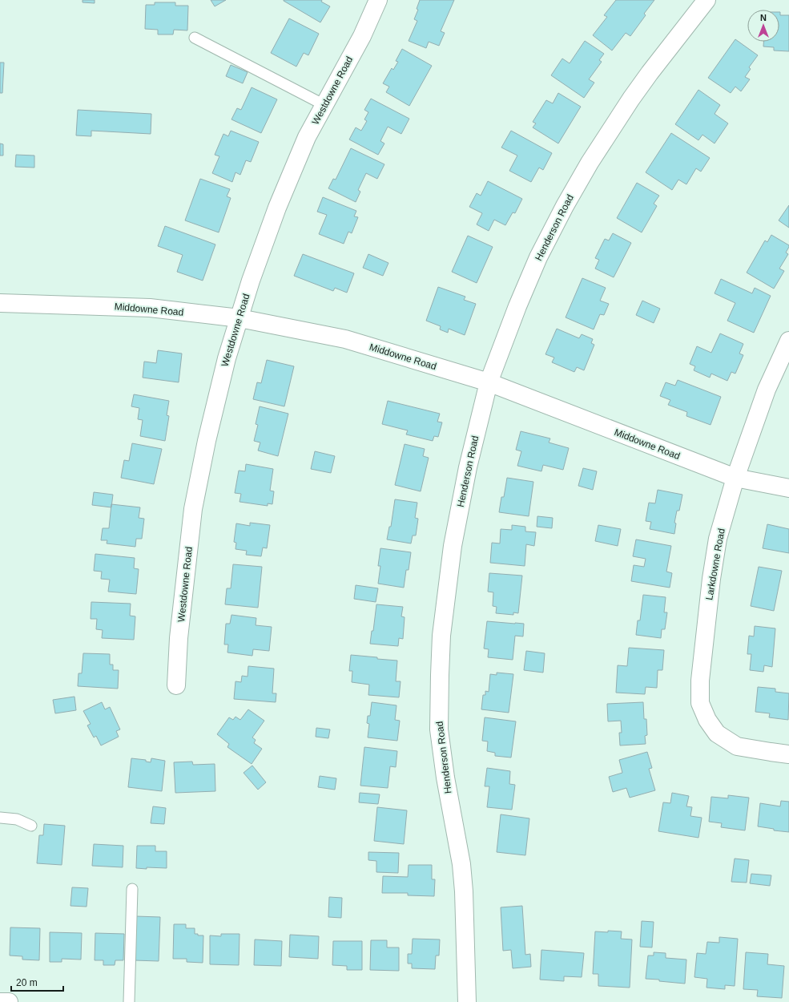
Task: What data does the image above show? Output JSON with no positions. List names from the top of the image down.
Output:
{
  "streets": {
    "street": [
      "Westdowne Road",
      "Henderson Road",
      "Middowne Road",
      "Larkdowne Road"
    ]
  },
  "crossings": [
    ["Westdowne Road", "Middowne Road"],
    ["Henderson Road", "Middowne Road"],
    ["Middowne Road", "Larkdowne Road"]
  ],
  "scale_bar": "20 m",
  "north": "top"
}
